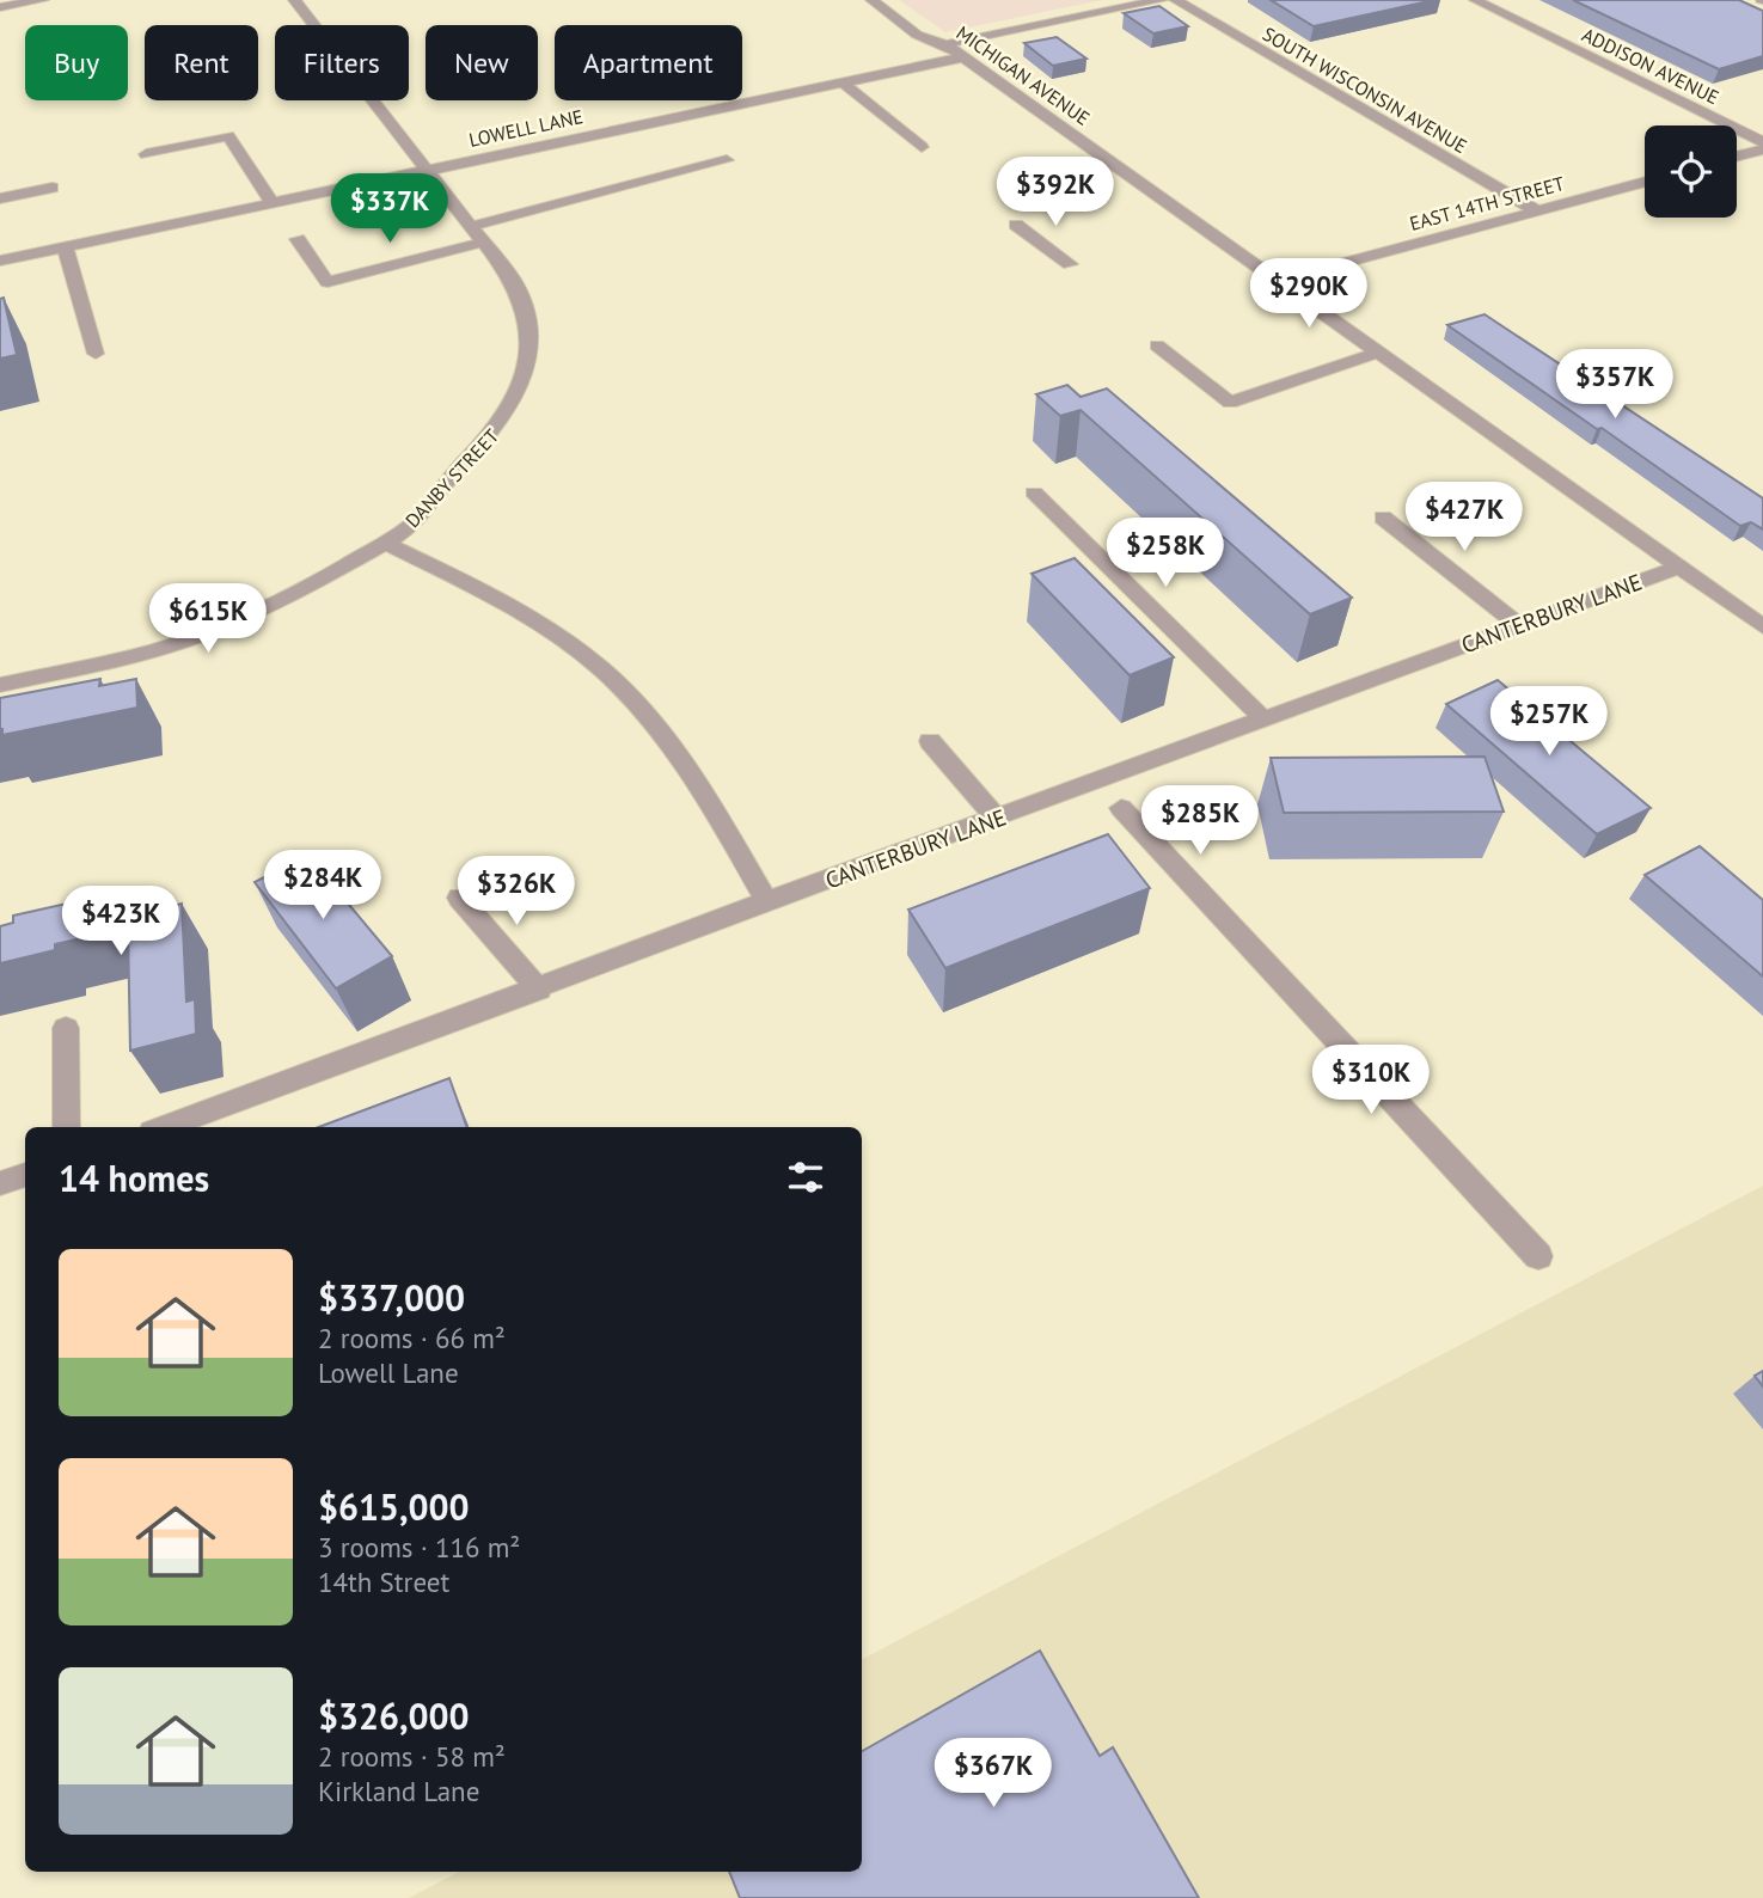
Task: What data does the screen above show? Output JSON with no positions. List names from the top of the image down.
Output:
{
  "streets": {
    "street": [
      "ADDISON AVENUE",
      "MICHIGAN AVENUE",
      "SOUTH WISCONSIN AVENUE",
      "LOWELL LANE",
      "EAST 14TH STREET",
      "DANBY STREET",
      "CANTERBURY LANE"
    ]
  },
  "crossings": [
    ["MICHIGAN AVENUE", "LOWELL LANE"],
    ["MICHIGAN AVENUE", "EAST 14TH STREET"],
    ["MICHIGAN AVENUE", "CANTERBURY LANE"],
    ["SOUTH WISCONSIN AVENUE", "EAST 14TH STREET"],
    ["LOWELL LANE", "DANBY STREET"],
    ["DANBY STREET", "CANTERBURY LANE"]
  ],
  "page": {
    "chip": [
      "Buy",
      "Rent",
      "Filters",
      "New",
      "Apartment"
    ],
    "price": [
      "$392K",
      "$337K",
      "$290K",
      "$357K",
      "$427K",
      "$258K",
      "$615K",
      "$257K",
      "$285K",
      "$284K",
      "$326K",
      "$423K",
      "$310K",
      "$367K"
    ],
    "heading": "14 homes",
    "list": [
      {
        "name": "$337,000",
        "note": "2 rooms · 66 m² · Lowell Lane"
      },
      {
        "name": "$615,000",
        "note": "3 rooms · 116 m² · 14th Street"
      },
      {
        "name": "$326,000",
        "note": "2 rooms · 58 m² · Kirkland Lane"
      }
    ]
  }
}
